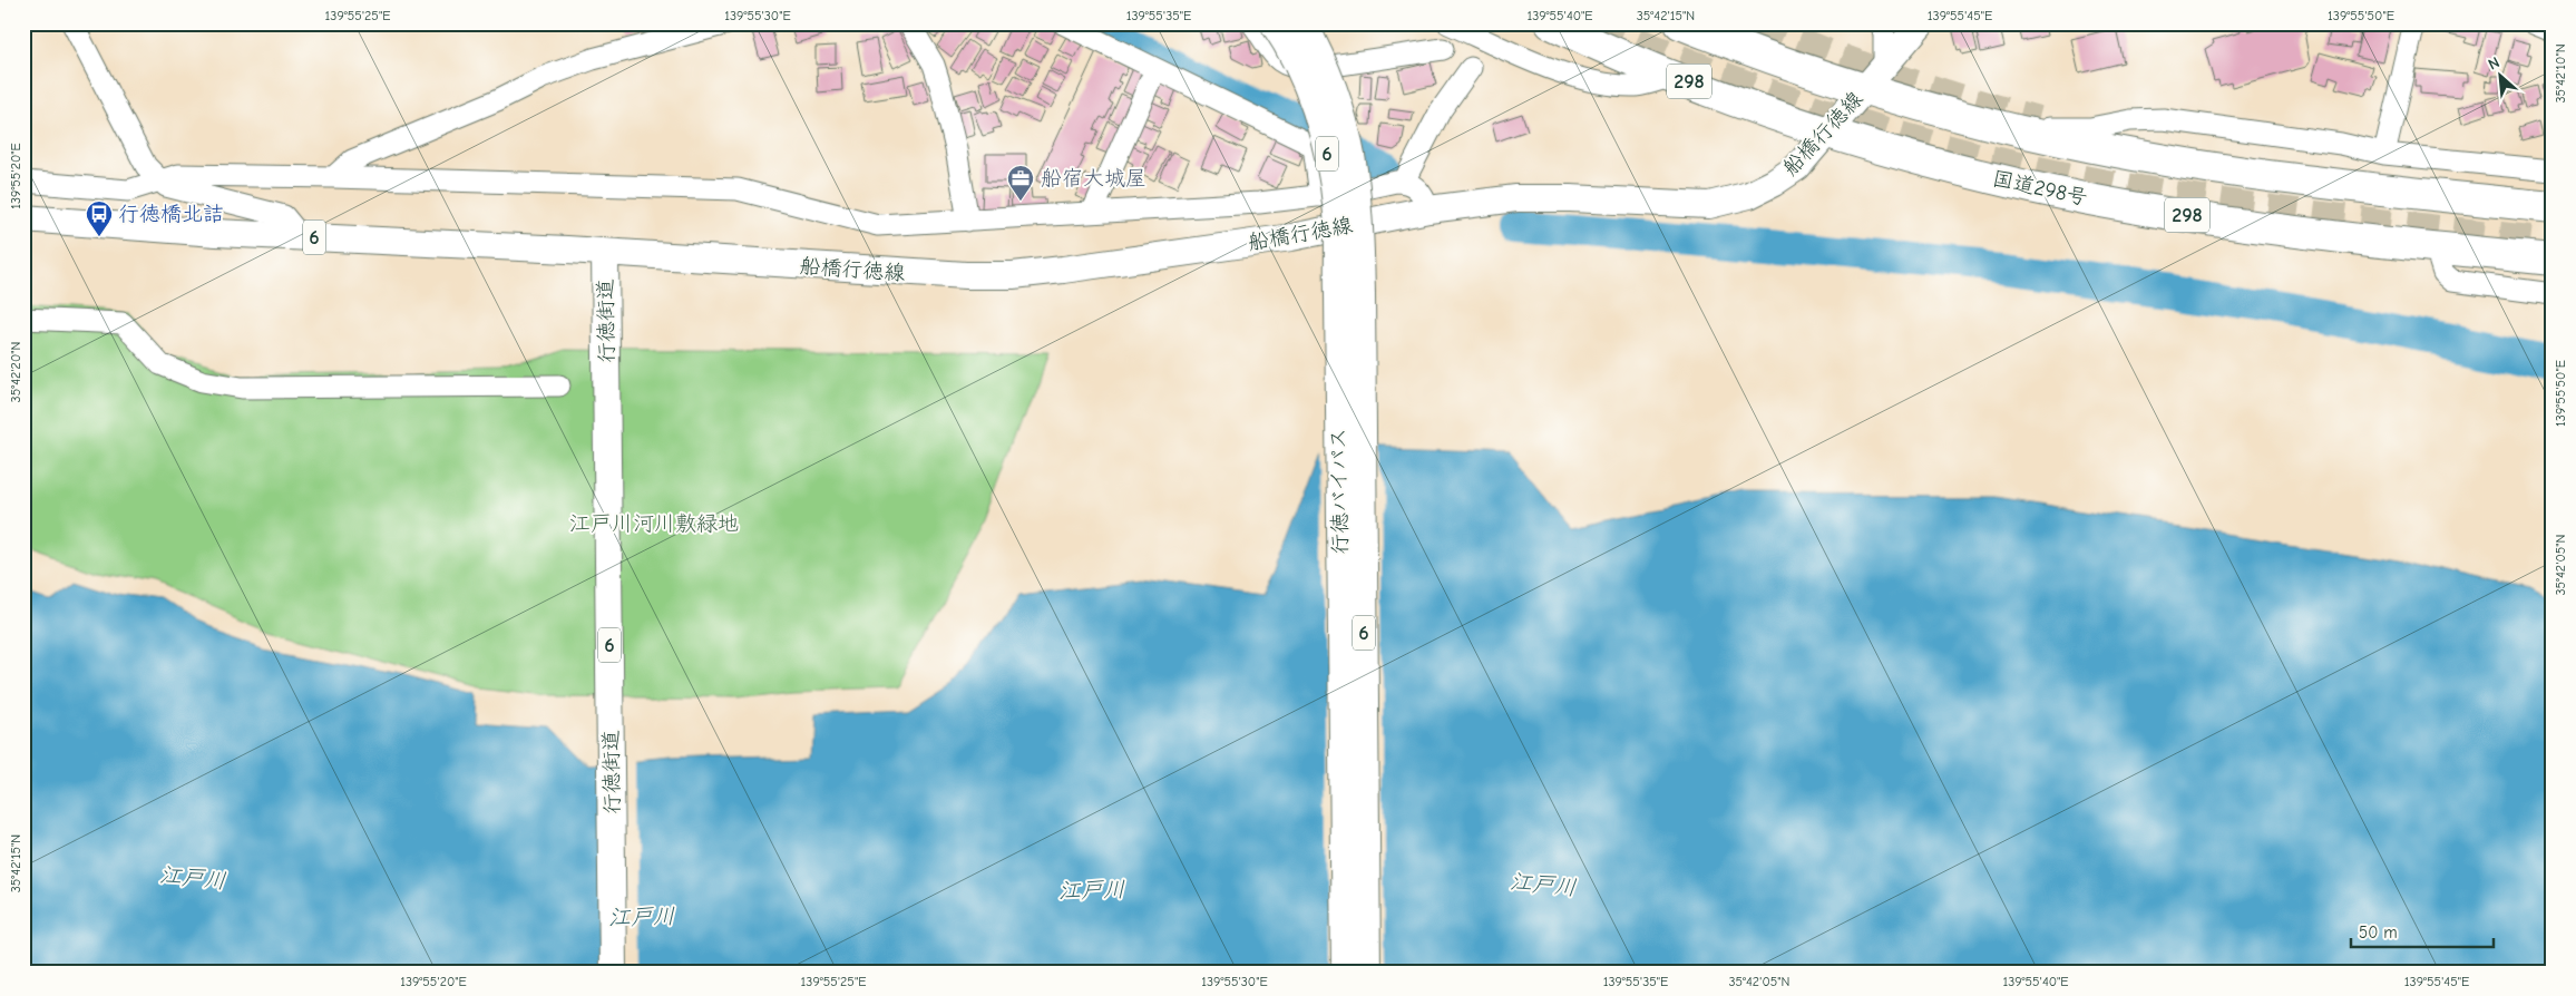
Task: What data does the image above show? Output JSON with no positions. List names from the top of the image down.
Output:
{
  "streets": {
    "highway": ["298", "国道298号"],
    "main road": [
      "船橋行徳線",
      "6",
      "行徳街道",
      "行徳バイパス"
    ]
  },
  "crossings": [
    ["298", "船橋行徳線"],
    ["船橋行徳線", "国道298号"],
    ["船橋行徳線", "行徳街道"]
  ],
  "water": ["江戸川"],
  "parks": ["江戸川河川敷緑地"],
  "places": {
    "office": ["船宿大城屋"],
    "bus stop": ["行徳橋北詰"]
  },
  "scale_bar": "50 m",
  "north": "top left",
  "coordinates": [
    "139°55'25\"E",
    "139°55'30\"E",
    "139°55'35\"E",
    "139°55'40\"E",
    "35°42'15\"N",
    "139°55'45\"E",
    "139°55'50\"E",
    "35°42'10\"N",
    "139°55'20\"E",
    "35°42'20\"N",
    "35°42'05\"N"
  ]
}
